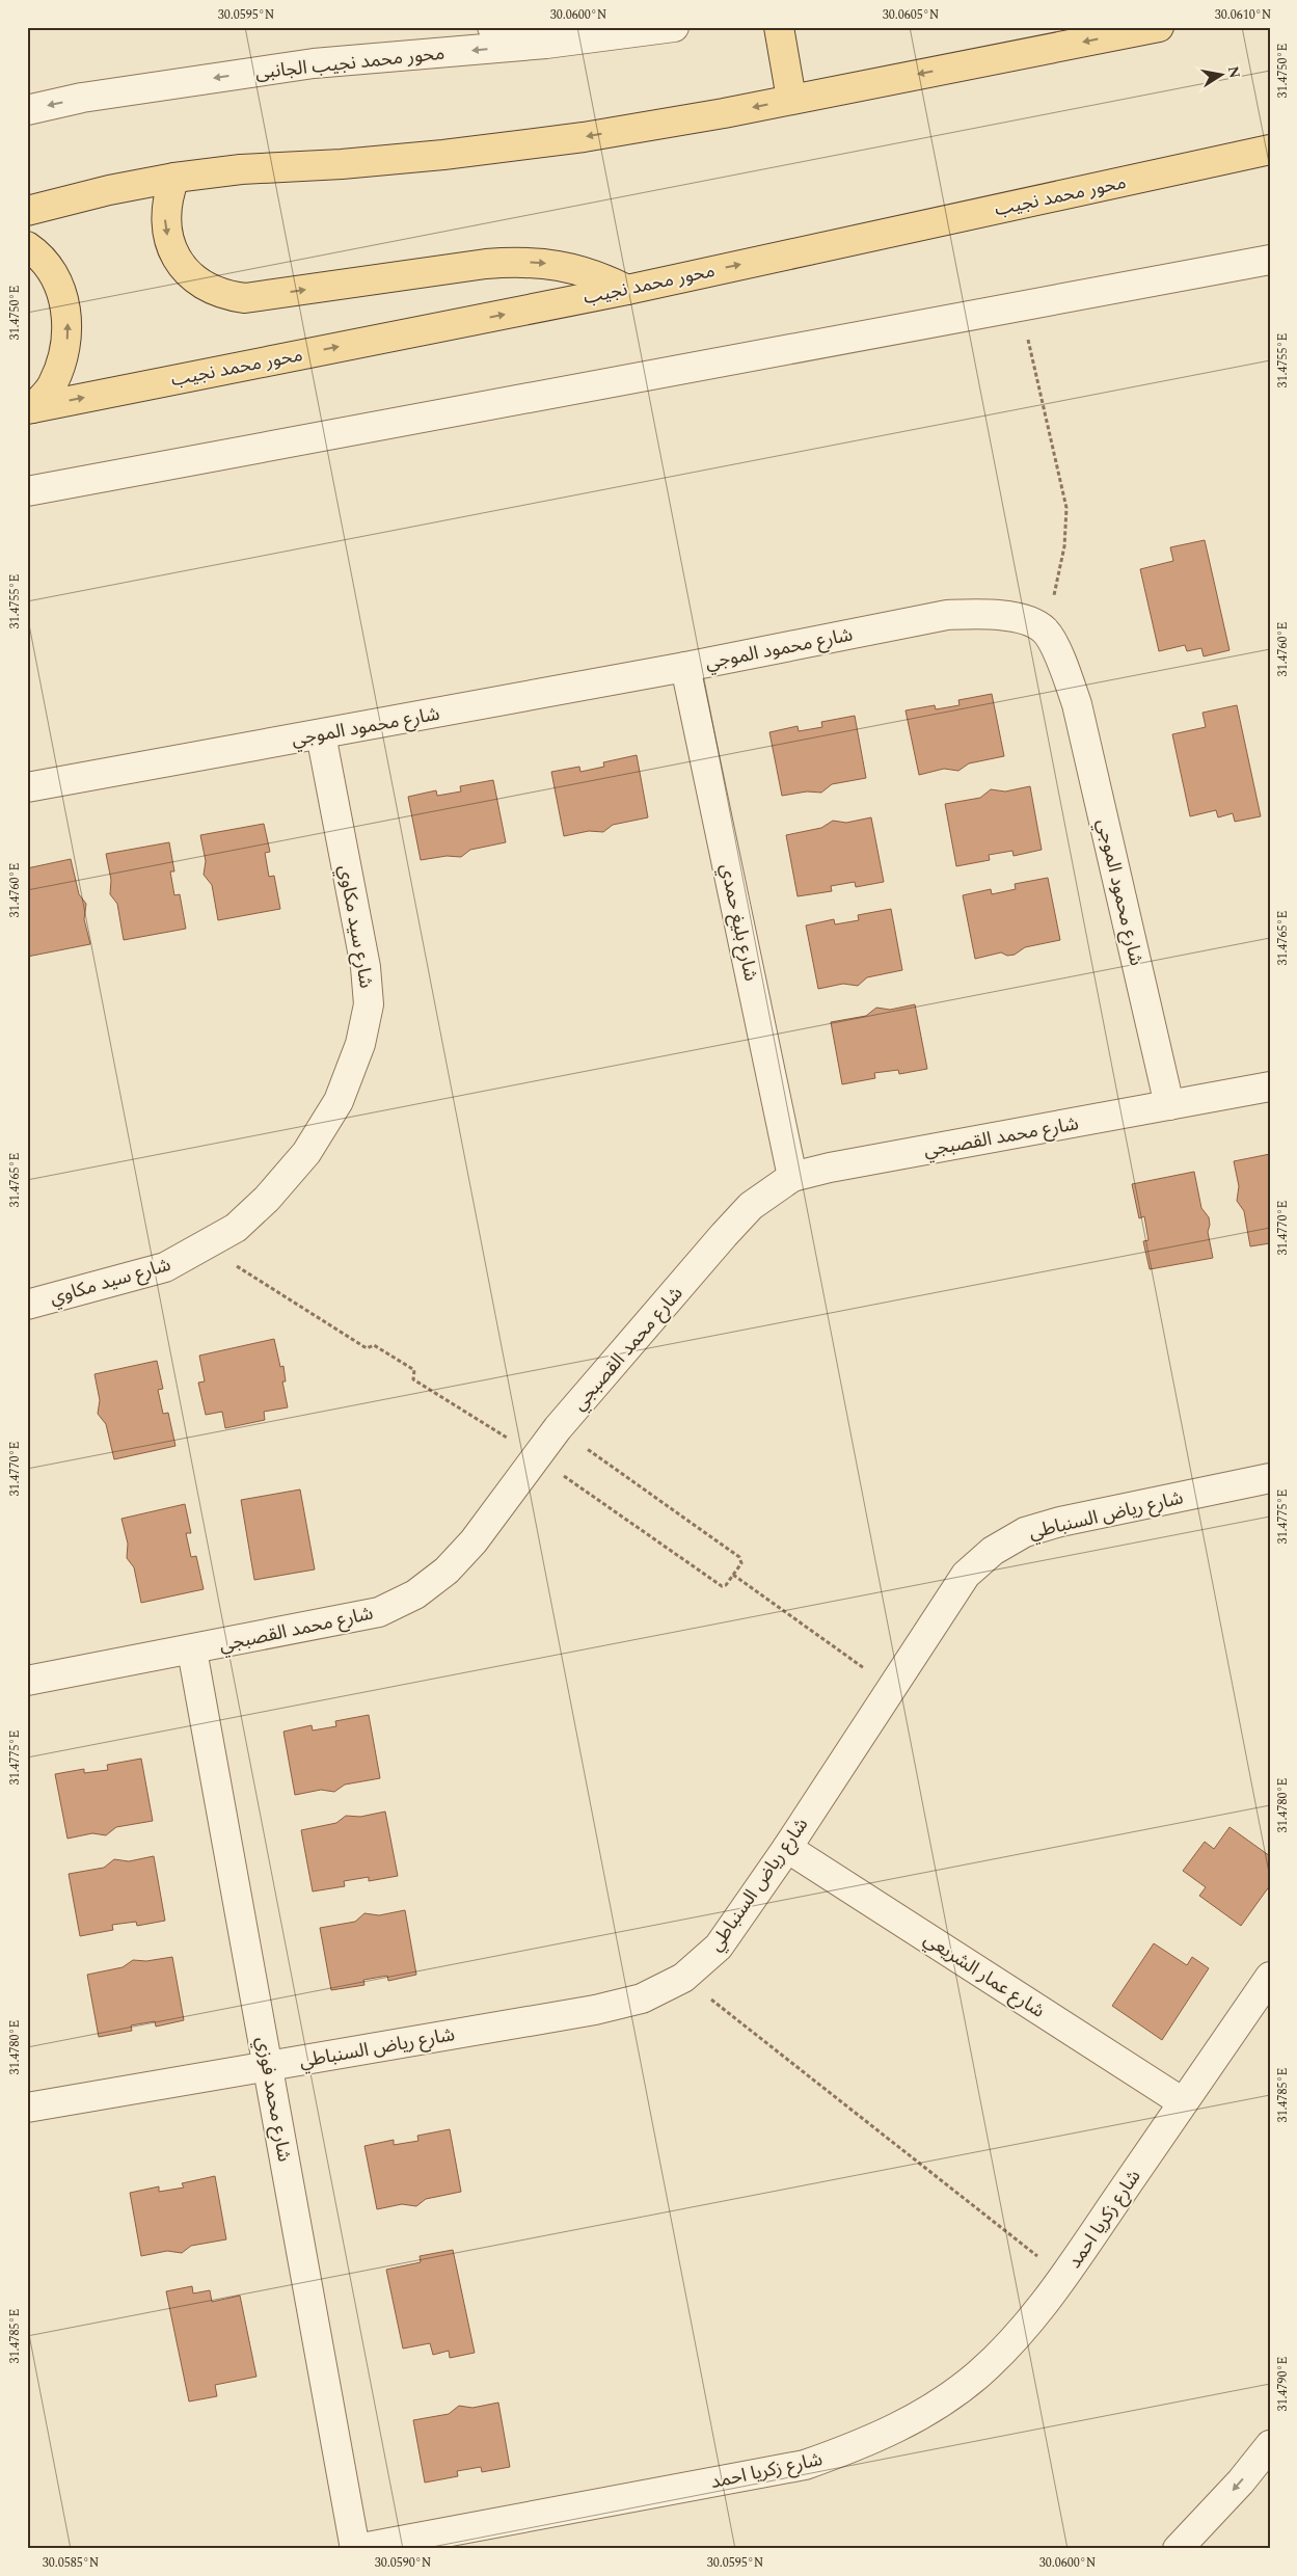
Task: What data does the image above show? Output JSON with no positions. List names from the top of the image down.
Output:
{
  "streets": {
    "main road": ["محور محمد نجيب"],
    "street": [
      "محور محمد نجيب الجانبى",
      "شارع محمود الموجي",
      "شارع بليغ حمدي",
      "شارع سيد مكاوي",
      "شارع محمد القصبجي",
      "شارع رياض السنباطي",
      "شارع عمار الشريعي",
      "شارع محمد فوزي",
      "شارع زكريا احمد"
    ]
  },
  "crossings": [
    ["شارع محمود الموجي", "شارع بليغ حمدي"],
    ["شارع محمود الموجي", "شارع سيد مكاوي"],
    ["شارع محمود الموجي", "شارع محمد القصبجي"],
    ["شارع بليغ حمدي", "شارع محمد القصبجي"],
    ["شارع محمد القصبجي", "شارع محمد فوزي"],
    ["شارع رياض السنباطي", "شارع عمار الشريعي"],
    ["شارع رياض السنباطي", "شارع محمد فوزي"],
    ["شارع عمار الشريعي", "شارع زكريا احمد"],
    ["شارع محمد فوزي", "شارع زكريا احمد"]
  ],
  "one_way": ["محور محمد نجيب الجانبى"],
  "north": "right",
  "coordinates": [
    "30.0595°N",
    "30.0600°N",
    "30.0605°N",
    "30.0610°N",
    "31.4750°E",
    "31.4755°E",
    "31.4760°E",
    "31.4765°E",
    "31.4770°E",
    "31.4775°E",
    "31.4780°E",
    "31.4785°E",
    "31.4790°E",
    "30.0585°N",
    "30.0590°N"
  ]
}
